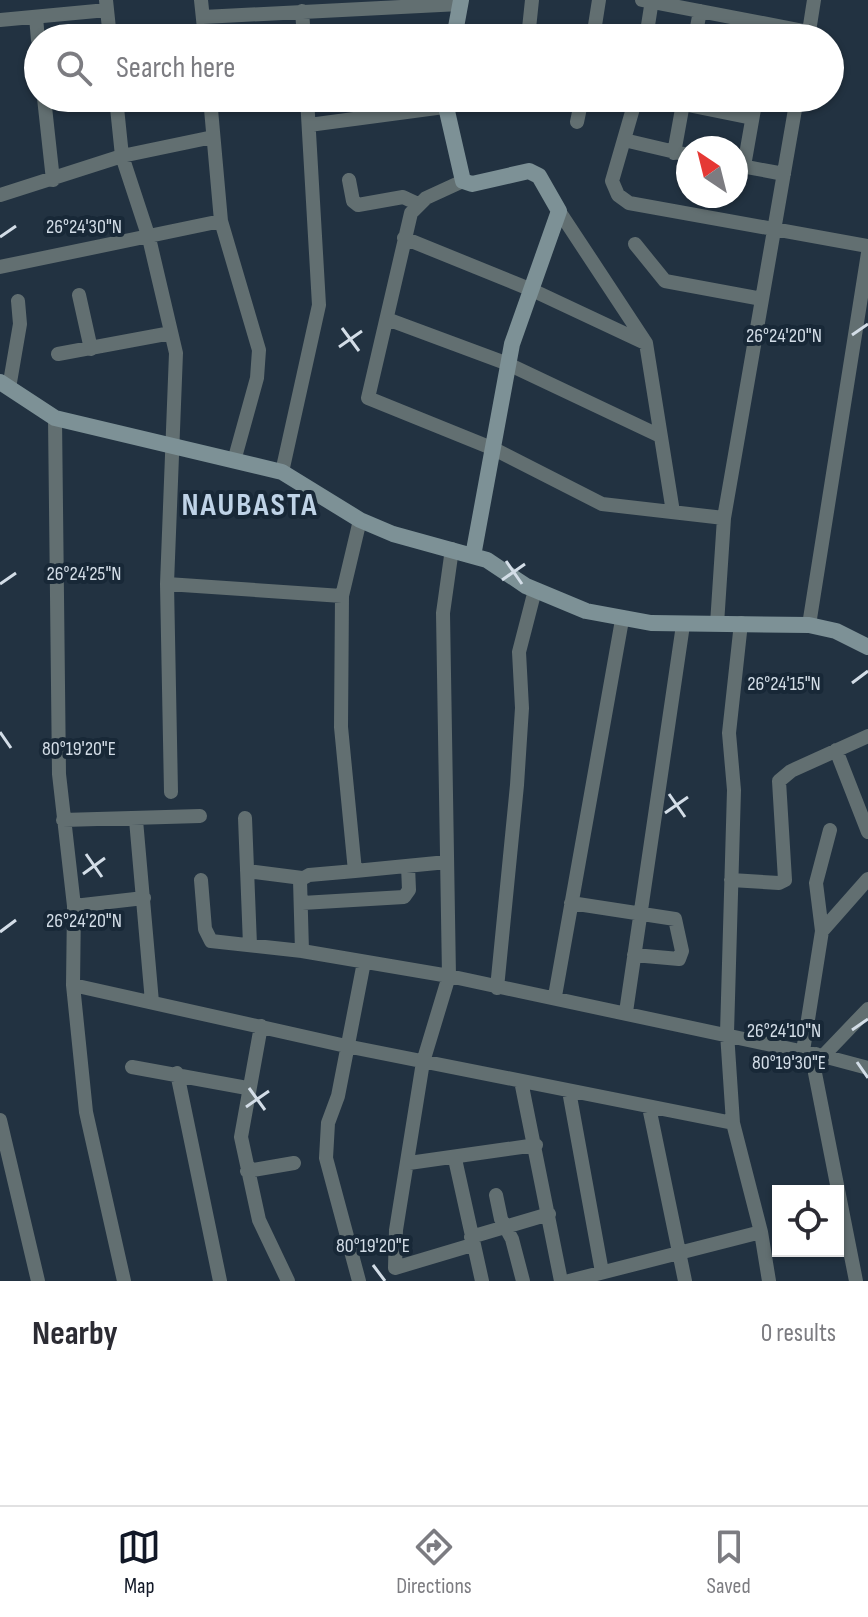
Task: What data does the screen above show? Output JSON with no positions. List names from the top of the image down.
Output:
{
  "districts": ["NAUBASTA"],
  "north": "top left",
  "page": {
    "search": "Search here",
    "heading": ["Nearby", "0 results"],
    "nav": ["Map", "Directions", "Saved"]
  },
  "coordinates": [
    "26°24'30\"N",
    "26°24'20\"N",
    "26°24'25\"N",
    "26°24'15\"N",
    "80°19'20\"E",
    "26°24'10\"N",
    "80°19'30\"E"
  ]
}
